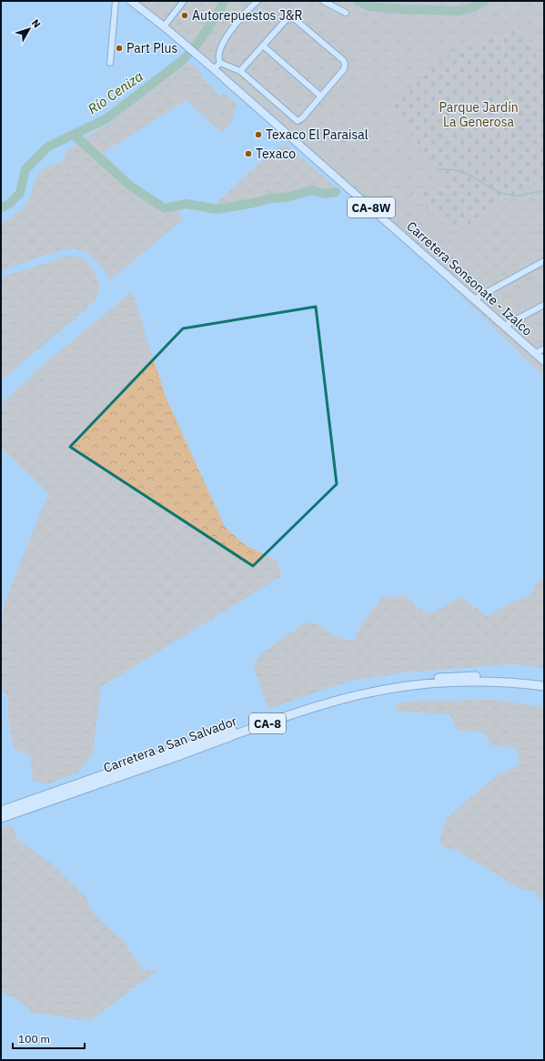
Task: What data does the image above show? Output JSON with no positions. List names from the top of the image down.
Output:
{
  "streets": {
    "highway": ["CA-8", "Carretera a San Salvador"],
    "main road": ["CA-8W", "Carretera Sonsonate - Izalco"]
  },
  "water": ["Río Ceniza"],
  "parks": ["Parque Jardín La Generosa"],
  "places": [
    "Autorepuestos J&R",
    "Part Plus",
    "Texaco El Paraisal",
    "Texaco"
  ],
  "scale_bar": "100 m",
  "north": "top right"
}
